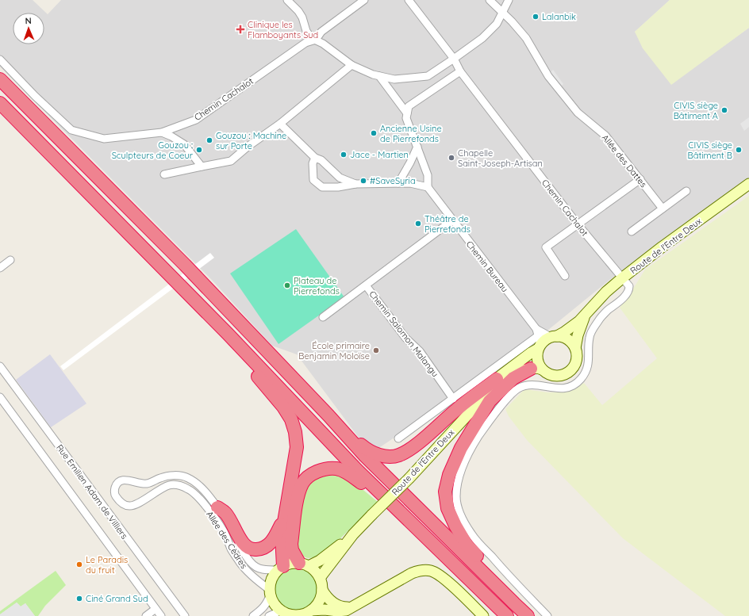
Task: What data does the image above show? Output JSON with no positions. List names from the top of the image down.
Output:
{
  "streets": {
    "main road": ["Route de l'Entre Deux"],
    "street": [
      "Chemin Cachalot",
      "Allée des Dattes",
      "Chemin Bureau",
      "Chemin Salomon Malangu",
      "Rue Emilien Adam de Villiers",
      "Allée des Cèdres"
    ]
  },
  "crossings": [
    ["Chemin Cachalot", "Route de l'Entre Deux"],
    ["Route de l'Entre Deux", "Chemin Bureau"],
    ["Route de l'Entre Deux", "Allée des Cèdres"],
    ["Chemin Bureau", "Chemin Salomon Malangu"]
  ],
  "places": {
    "other": [
      "Lalanbik",
      "CIVIS siège Bâtiment A",
      "Ancienne Usine de Pierrefonds",
      "Gouzou : Machine sur Porte",
      "Gouzou : Sculpteurs de Coeur",
      "CIVIS siège Bâtiment B",
      "Jace - Martien",
      "Chapelle Saint-Joseph-Artisan",
      "#SaveSyria",
      "Théâtre de Pierrefonds",
      "Plateau de Pierrefonds",
      "École primaire Benjamin Moloïse",
      "Le Paradis du fruit",
      "Ciné Grand Sud"
    ],
    "health": ["Clinique les Flamboyants Sud"]
  },
  "north": "top"
}
